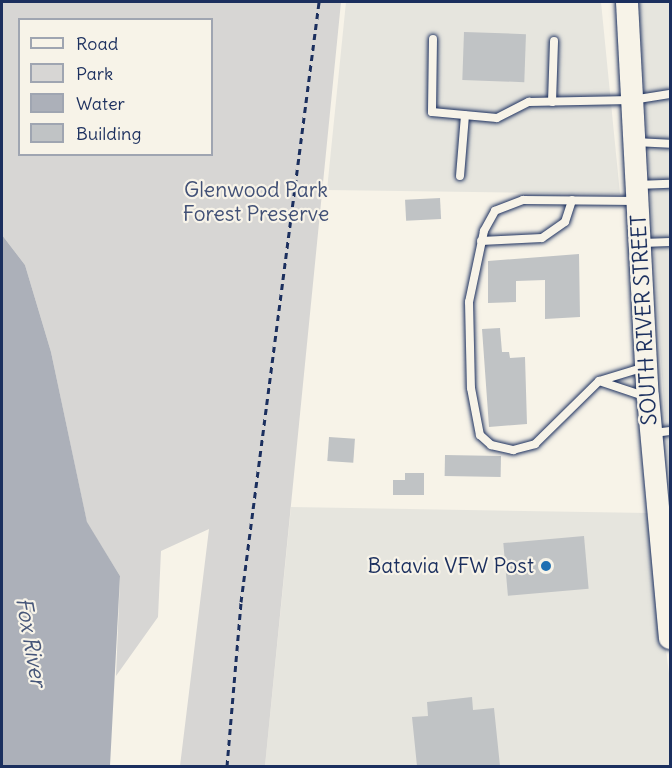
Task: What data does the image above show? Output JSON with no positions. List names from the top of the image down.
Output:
{
  "streets": {
    "main road": ["SOUTH RIVER STREET"]
  },
  "water": ["Fox River"],
  "parks": ["Glenwood Park Forest Preserve"],
  "places": ["Batavia VFW Post"],
  "legend": [
    "Road",
    "Park",
    "Water",
    "Building"
  ]
}
